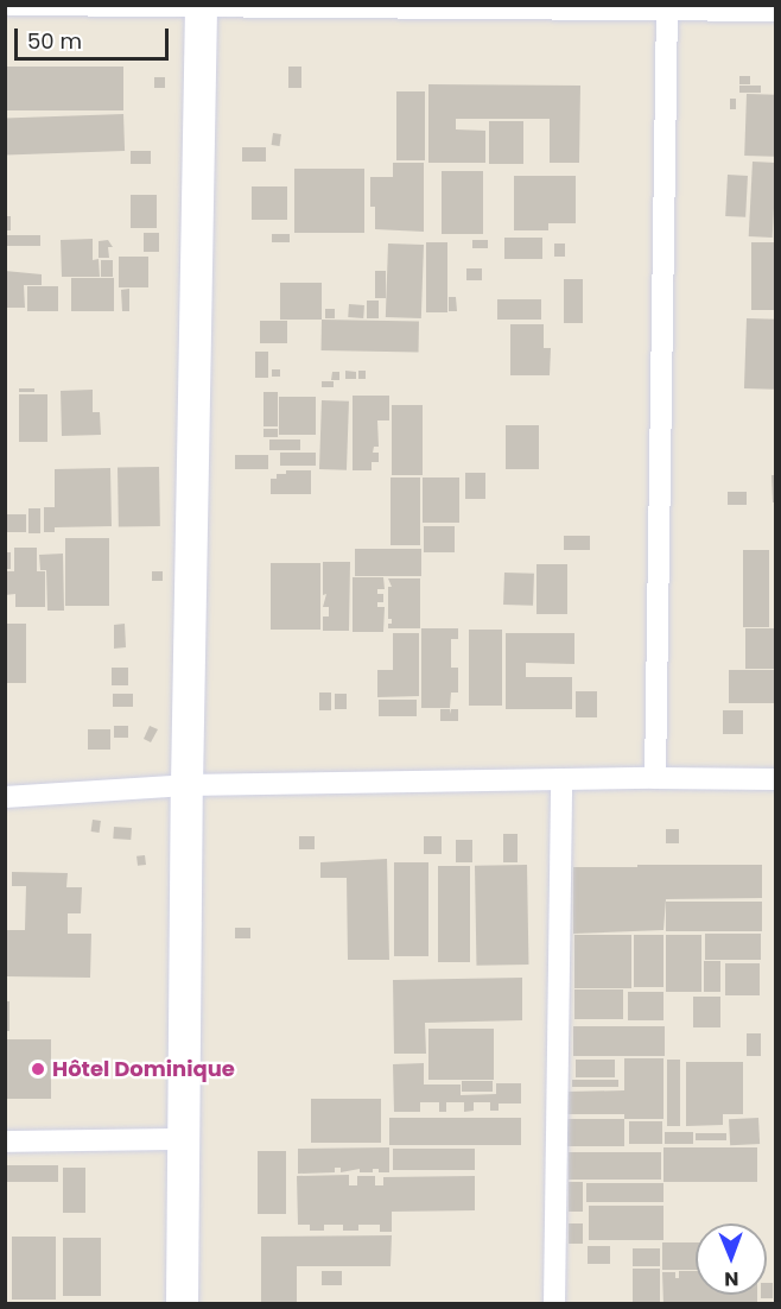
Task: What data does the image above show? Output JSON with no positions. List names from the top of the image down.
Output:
{
  "places": ["Hôtel Dominique"],
  "scale_bar": "50 m",
  "north": "bottom"
}
